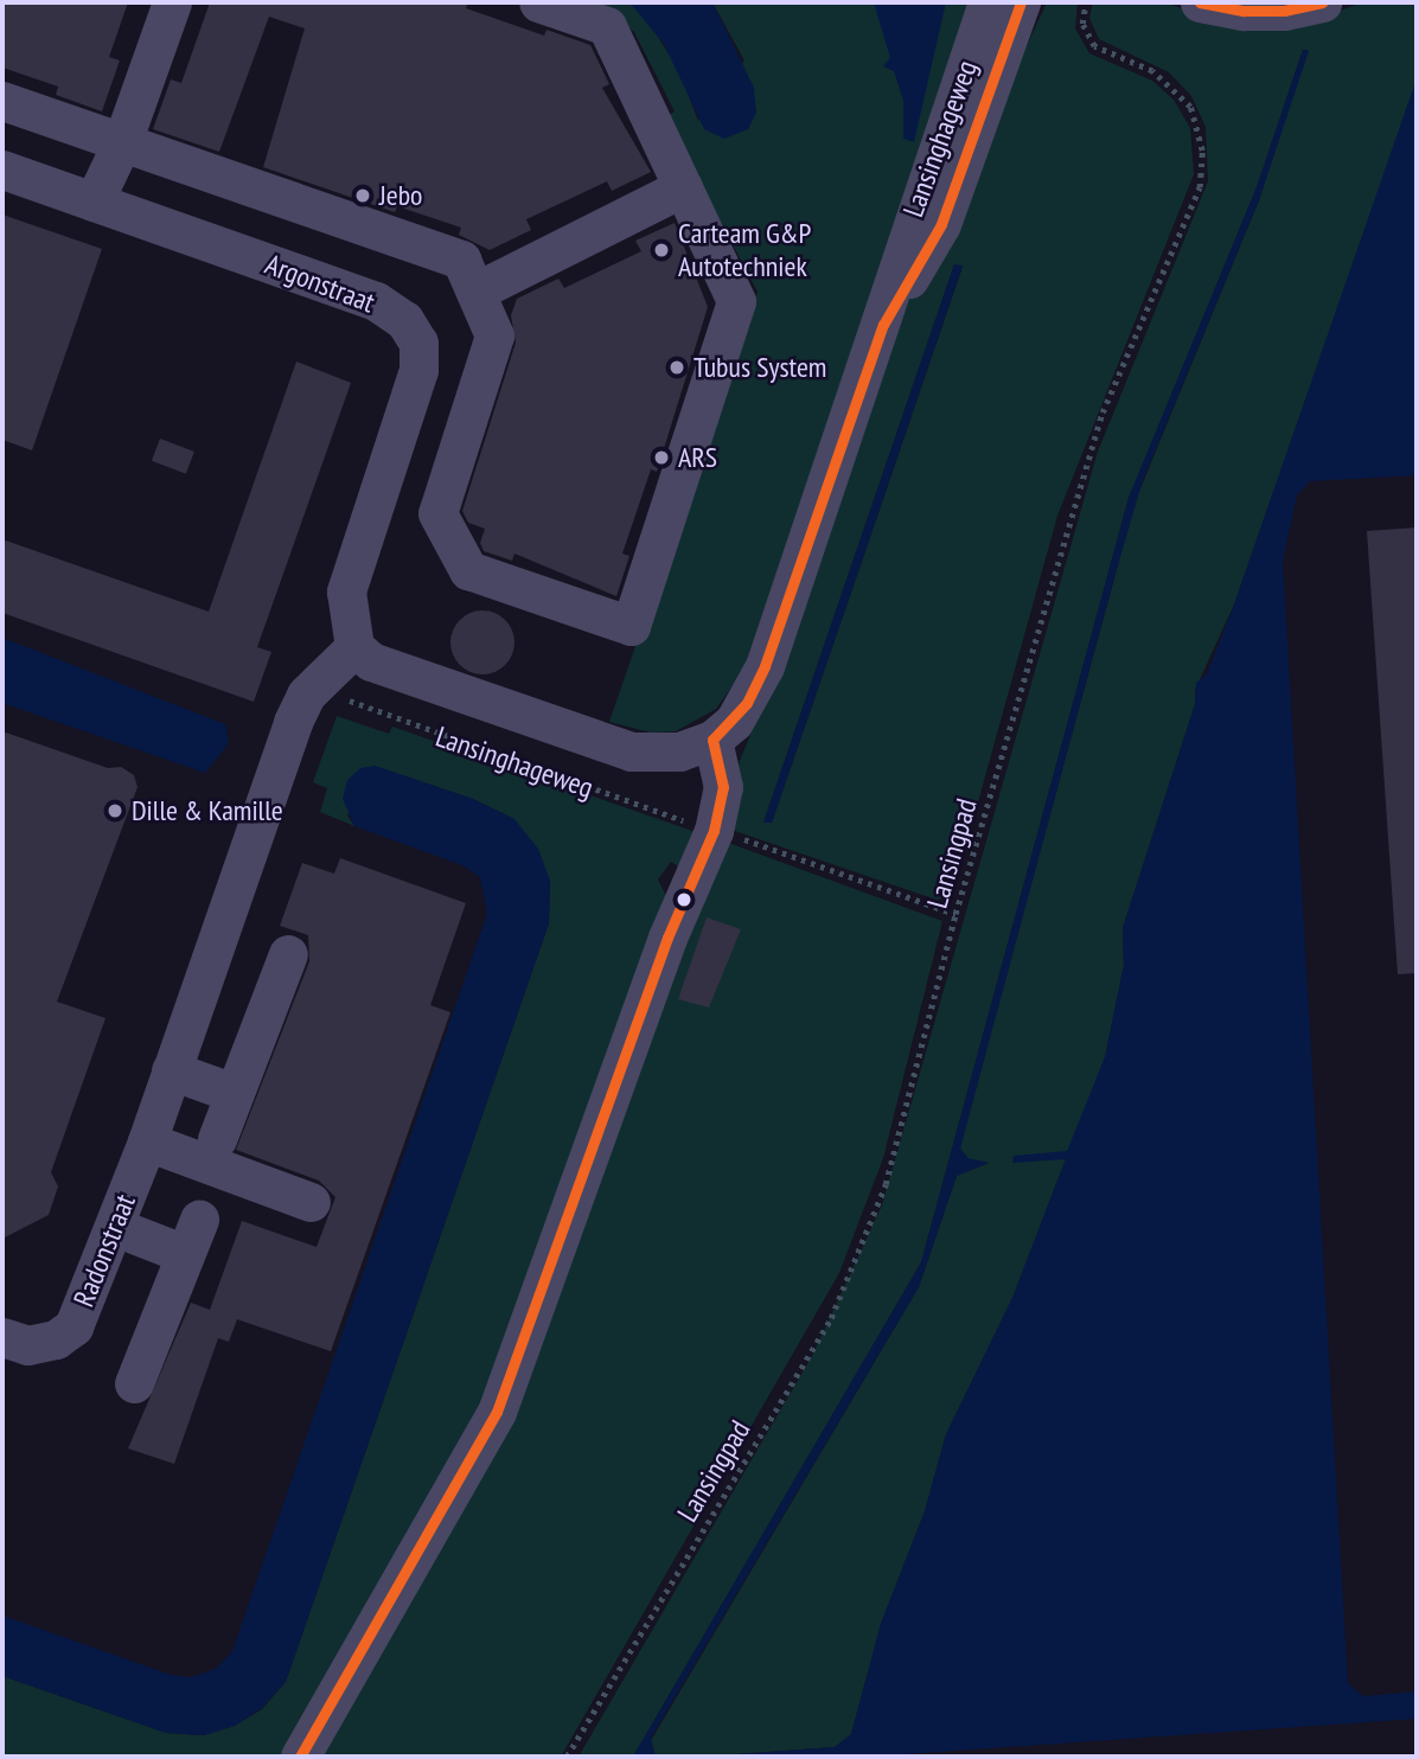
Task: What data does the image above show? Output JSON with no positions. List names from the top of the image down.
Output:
{
  "streets": {
    "street": ["Lansinghageweg", "Argonstraat", "Radonstraat"],
    "path": ["Lansingpad"]
  },
  "crossings": [
    ["Lansinghageweg", "Argonstraat"],
    ["Lansinghageweg", "Lansingpad"],
    ["Lansinghageweg", "Radonstraat"],
    ["Argonstraat", "Radonstraat"]
  ],
  "places": [
    "Jebo",
    "Carteam G&P Autotechniek",
    "Tubus System",
    "ARS",
    "Dille & Kamille"
  ]
}
